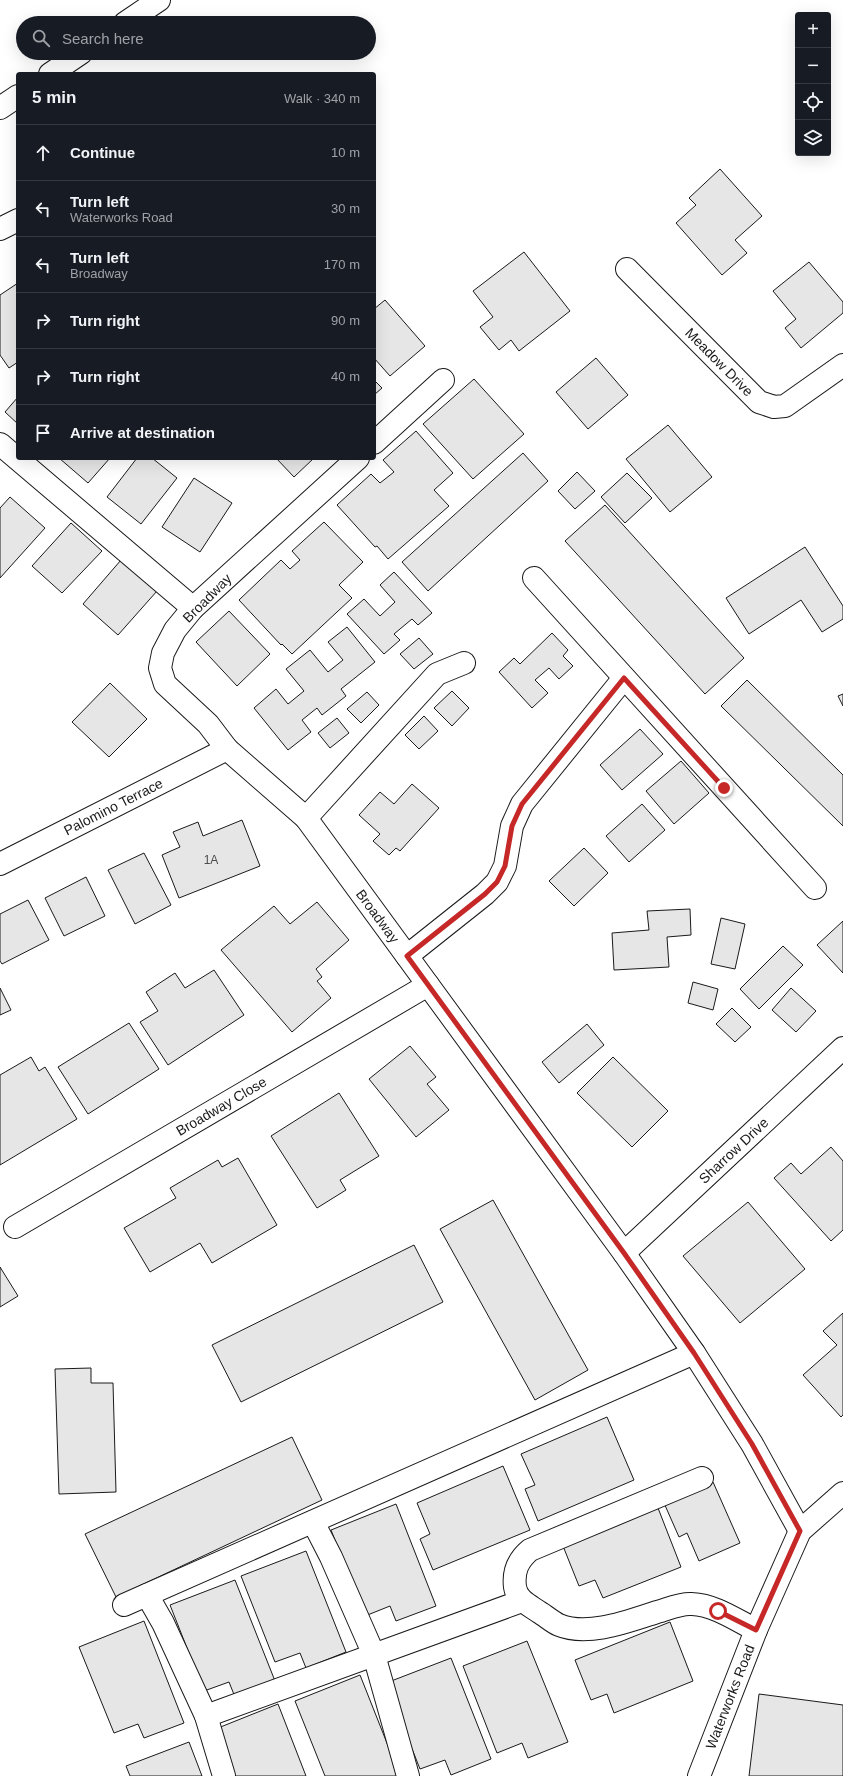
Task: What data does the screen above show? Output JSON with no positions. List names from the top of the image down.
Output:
{
  "streets": {
    "street": [
      "Meadow Drive",
      "Broadway",
      "Palomino Terrace",
      "Broadway Close",
      "Sharrow Drive",
      "Waterworks Road"
    ]
  },
  "crossings": [
    ["Broadway", "Palomino Terrace"],
    ["Broadway", "Broadway Close"],
    ["Broadway", "Sharrow Drive"],
    ["Broadway", "Waterworks Road"]
  ],
  "house_numbers": ["1A"],
  "page": {
    "map_buttons": ["+", "−"],
    "search": "Search here",
    "heading": ["5 min", "Walk · 340 m"],
    "list": [
      ["Continue", "10 m"],
      ["Turn left", "Waterworks Road", "30 m"],
      ["Turn left", "Broadway", "170 m"],
      ["Turn right", "90 m"],
      ["Turn right", "40 m"],
      "Arrive at destination"
    ]
  }
}
